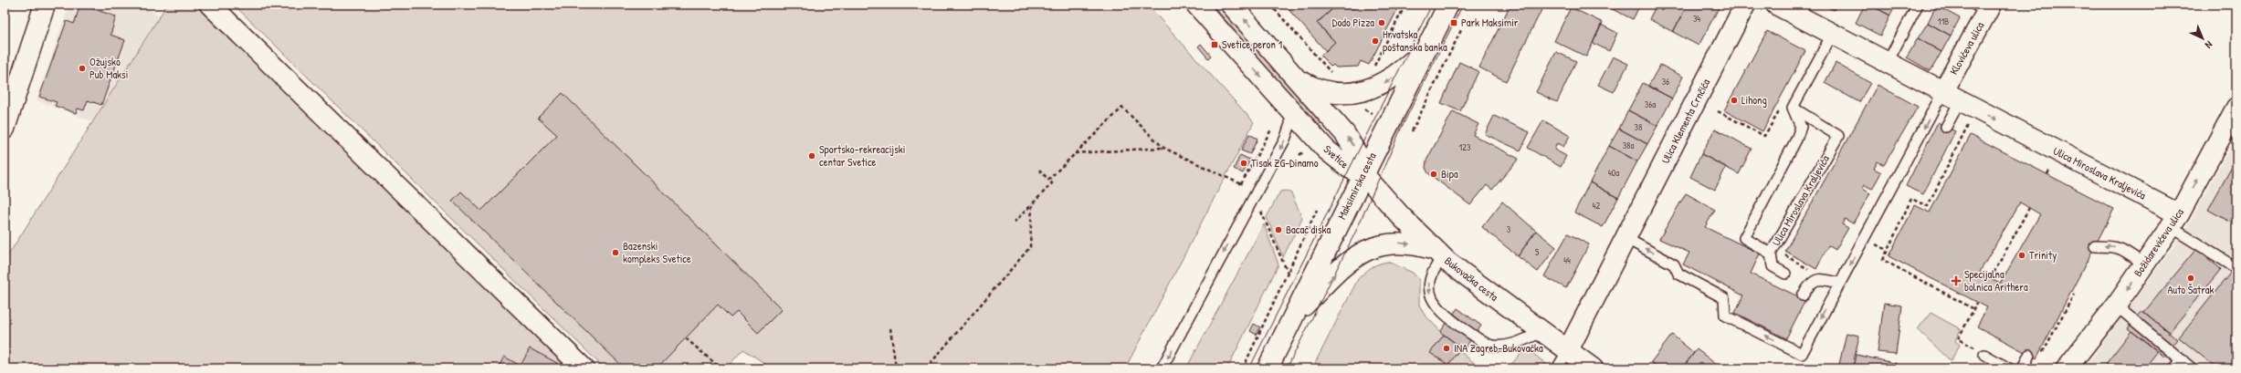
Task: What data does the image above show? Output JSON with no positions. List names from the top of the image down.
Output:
{
  "streets": {
    "street": [
      "Klovićeva ulica",
      "Ulica Klementa Crnčića",
      "Svetice",
      "Ulica Miroslava Kraljevića",
      "Maksimirska cesta",
      "Božidarevićeva ulica",
      "Bukovačka cesta"
    ]
  },
  "crossings": [
    ["Klovićeva ulica", "Ulica Miroslava Kraljevića"],
    ["Ulica Klementa Crnčića", "Bukovačka cesta"],
    ["Svetice", "Maksimirska cesta"],
    ["Svetice", "Bukovačka cesta"],
    ["Ulica Miroslava Kraljevića", "Božidarevićeva ulica"],
    ["Maksimirska cesta", "Bukovačka cesta"]
  ],
  "places": {
    "other": [
      "Dodo Pizza",
      "Hrvatska poštanska banka",
      "Ožujsko Pub Maksi",
      "Lihong",
      "Sportsko-rekreacijski centar Svetice",
      "Tisak ZG-Dinamo",
      "Bipa",
      "Bacač diska",
      "Bazenski kompleks Svetice",
      "Trinity",
      "Auto Šatrak",
      "INA Zagreb-Bukovačka"
    ],
    "transit": ["Park Maksimir", "Svetice peron 1"],
    "health": ["Specijalna bolnica Arithera"]
  },
  "house_numbers": [
    "34",
    "11B",
    "36",
    "36a",
    "38",
    "38a",
    "123",
    "40a",
    "42",
    "3",
    "5",
    "44"
  ],
  "north": "bottom right"
}
